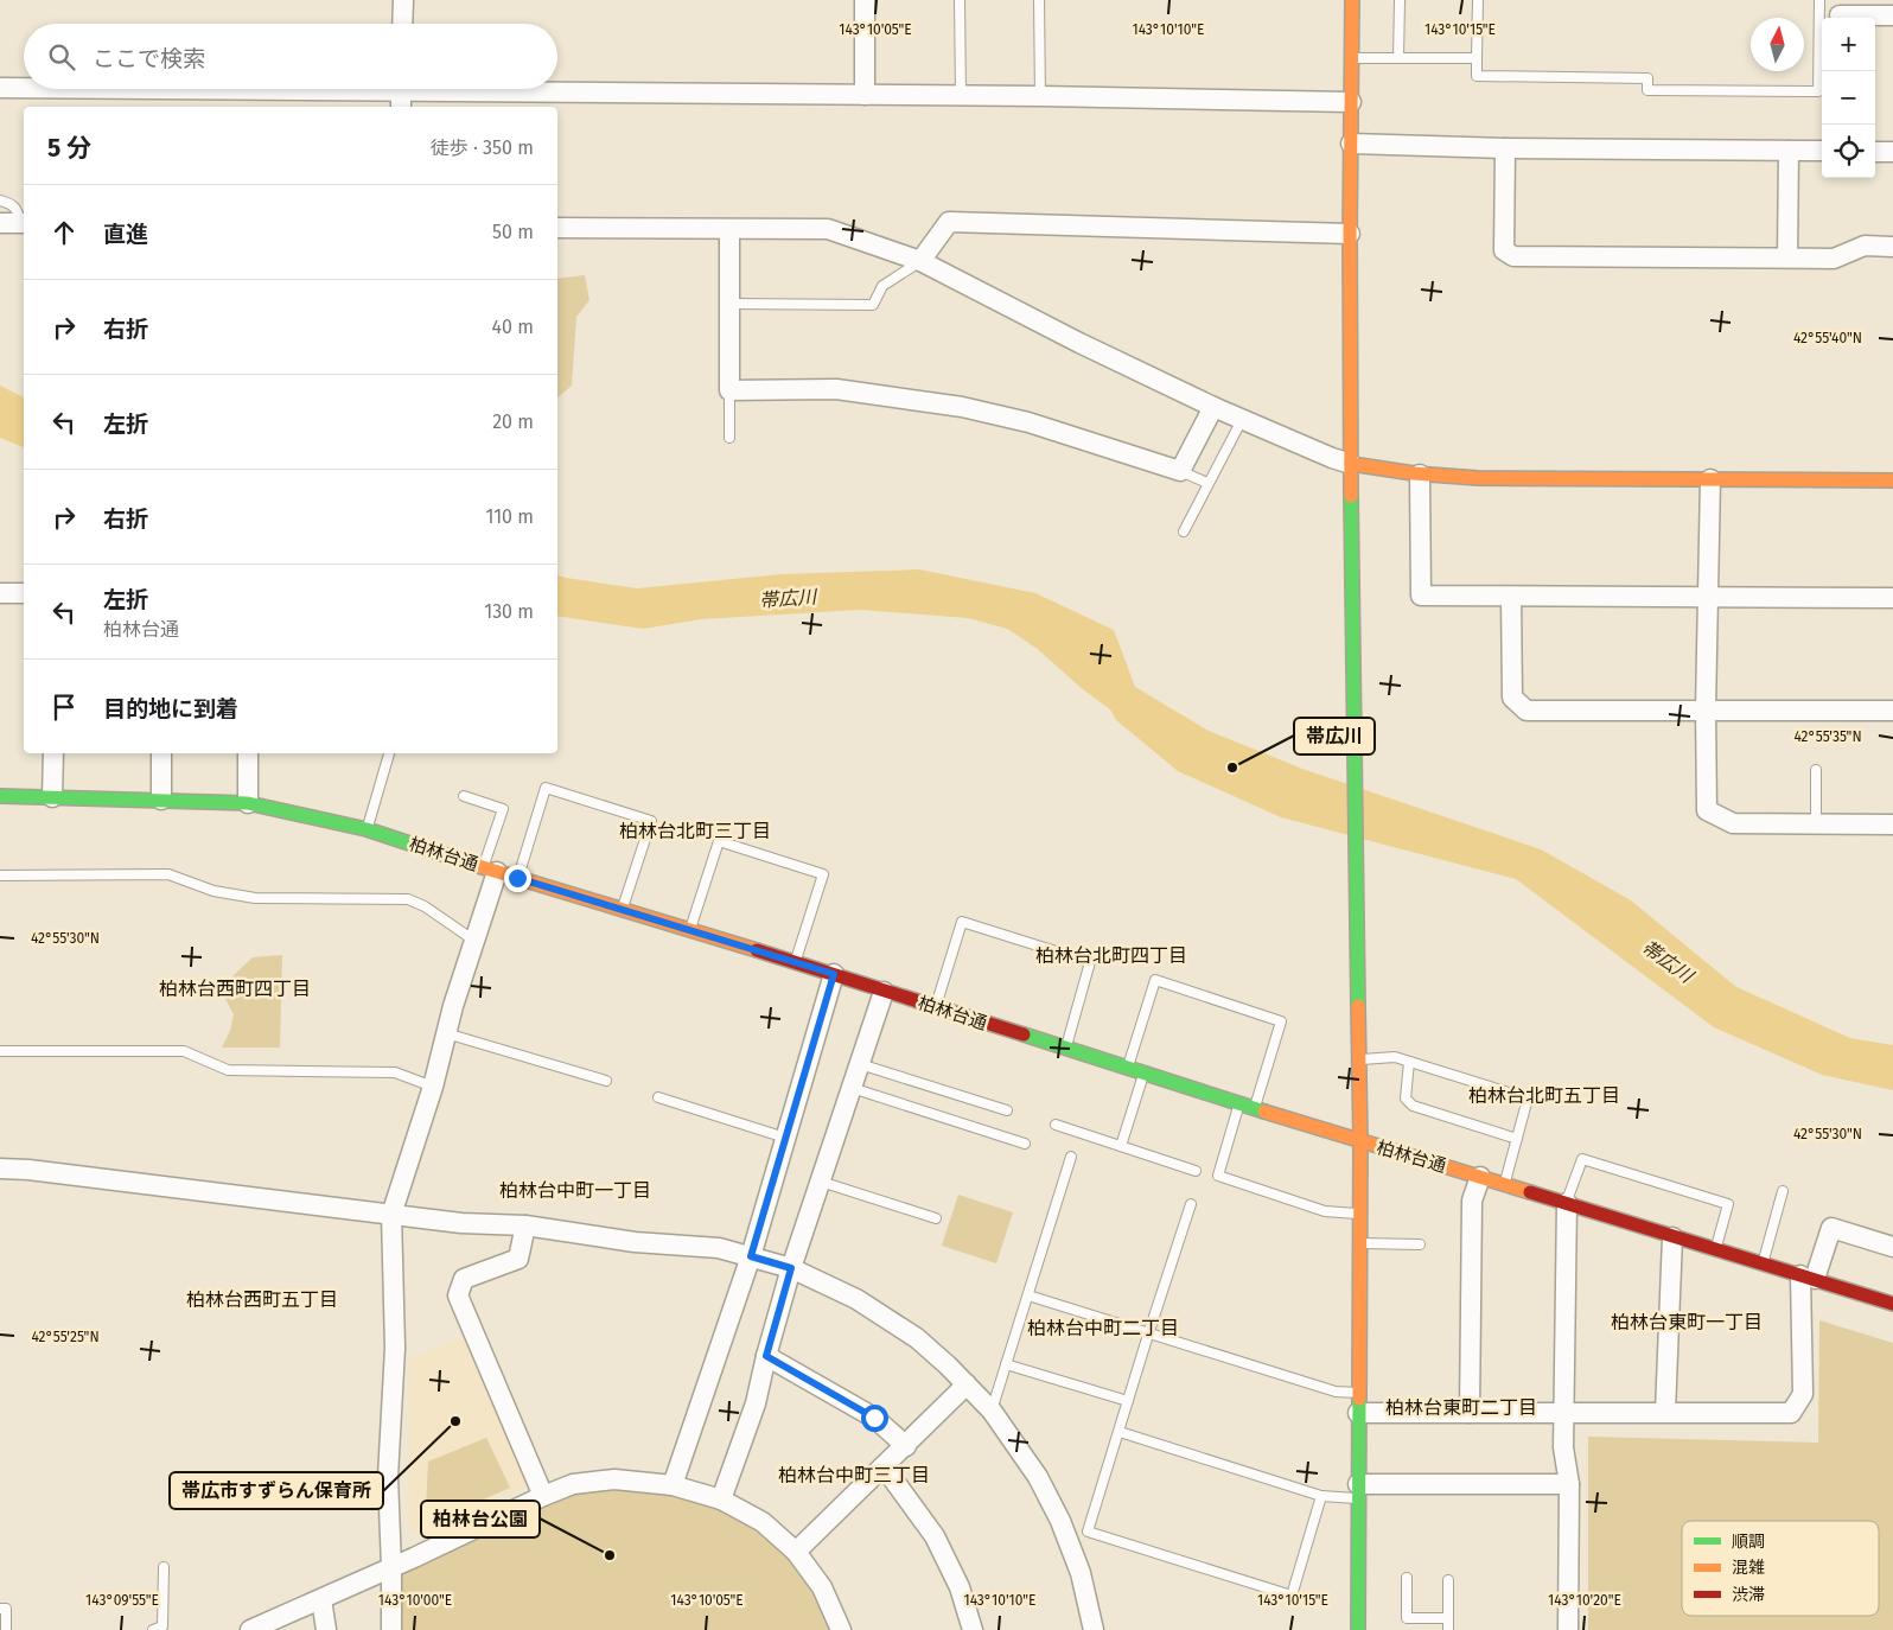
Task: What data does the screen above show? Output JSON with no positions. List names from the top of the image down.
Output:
{
  "streets": {
    "street": ["柏林台通"]
  },
  "districts": [
    "柏林台北町三丁目",
    "柏林台北町四丁目",
    "柏林台西町四丁目",
    "柏林台北町五丁目",
    "柏林台中町一丁目",
    "柏林台西町五丁目",
    "柏林台東町一丁目",
    "柏林台中町二丁目",
    "柏林台東町二丁目",
    "柏林台中町三丁目"
  ],
  "water": ["帯広川"],
  "places": ["帯広川", "帯広市すずらん保育所", "柏林台公園"],
  "legend": ["順調", "混雑", "渋滞"],
  "north": "top",
  "page": {
    "map_buttons": ["+", "−"],
    "search": "ここで検索",
    "heading": ["5 分", "徒歩 · 350 m"],
    "list": [
      ["直進", "50 m"],
      ["右折", "40 m"],
      ["左折", "20 m"],
      ["右折", "110 m"],
      ["左折", "柏林台通", "130 m"],
      "目的地に到着"
    ]
  },
  "coordinates": [
    "143°10'05\"E",
    "143°10'10\"E",
    "143°10'15\"E",
    "42°55'40\"N",
    "42°55'35\"N",
    "42°55'30\"N",
    "42°55'25\"N",
    "143°09'55\"E",
    "143°10'00\"E",
    "143°10'20\"E"
  ]
}
